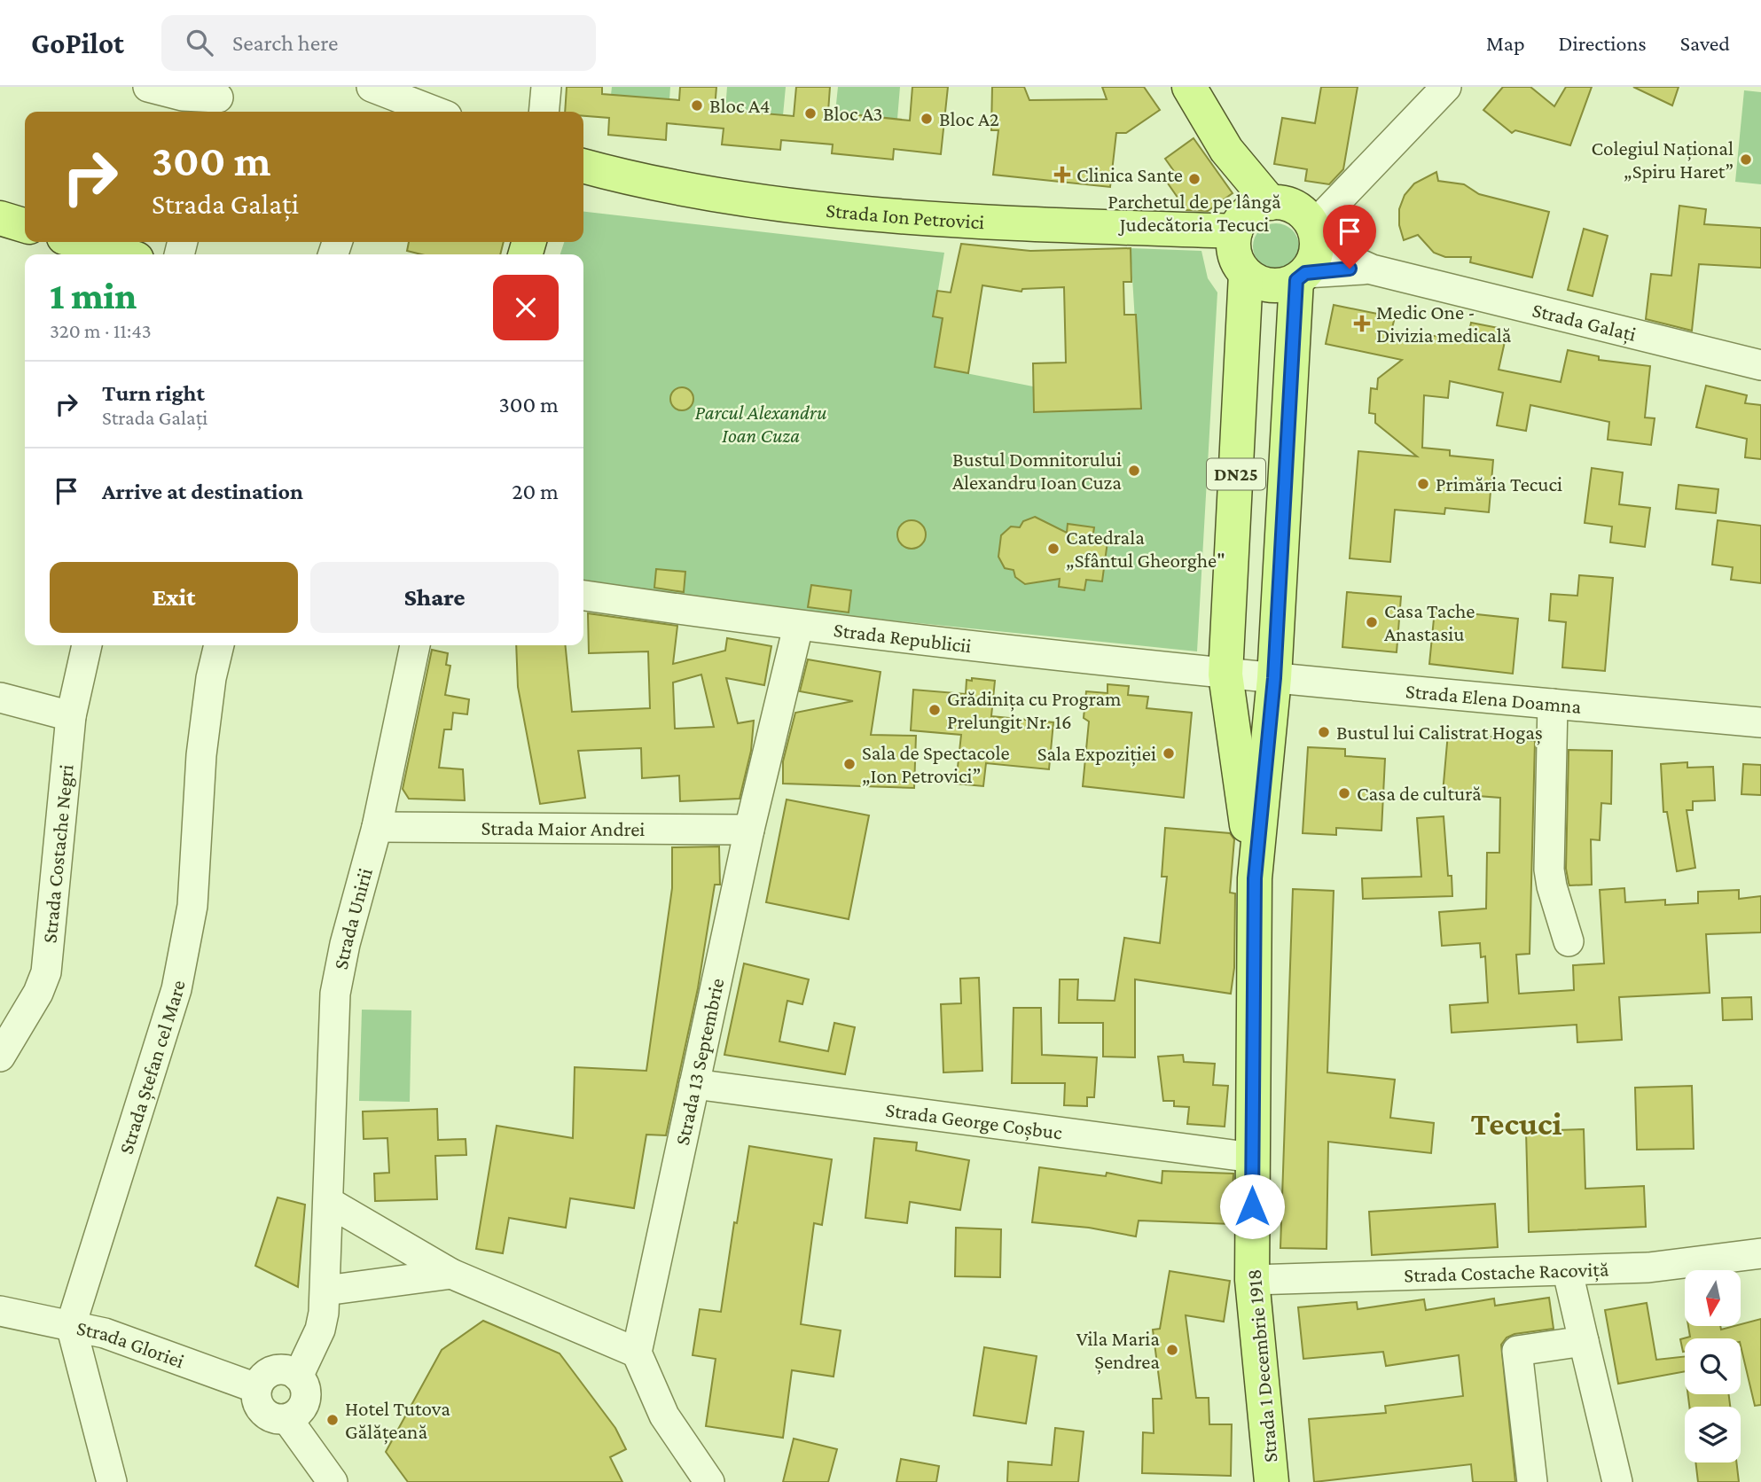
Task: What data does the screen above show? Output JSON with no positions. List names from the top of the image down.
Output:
{
  "streets": {
    "main road": ["Strada Ion Petrovici", "DN25", "Strada 1 Decembrie 1918"],
    "street": [
      "Strada Galați",
      "Strada Republicii",
      "Strada Elena Doamna",
      "Strada Maior Andrei",
      "Strada Costache Negri",
      "Strada Unirii",
      "Strada 13 Septembrie",
      "Strada Ștefan cel Mare",
      "Strada George Coșbuc",
      "Strada Costache Racoviță",
      "Strada Gloriei"
    ]
  },
  "crossings": [
    ["Strada Ion Petrovici", "Strada Galați"],
    ["Strada Ion Petrovici", "DN25"],
    ["Strada Ion Petrovici", "Strada 1 Decembrie 1918"],
    ["Strada Galați", "DN25"],
    ["Strada Galați", "Strada 1 Decembrie 1918"],
    ["DN25", "Strada 1 Decembrie 1918"],
    ["Strada Republicii", "Strada Elena Doamna"],
    ["Strada Republicii", "Strada 13 Septembrie"],
    ["Strada Republicii", "Strada 1 Decembrie 1918"],
    ["Strada Elena Doamna", "Strada 1 Decembrie 1918"],
    ["Strada Maior Andrei", "Strada Unirii"],
    ["Strada Maior Andrei", "Strada 13 Septembrie"],
    ["Strada Unirii", "Strada Gloriei"],
    ["Strada 13 Septembrie", "Strada George Coșbuc"],
    ["Strada Ștefan cel Mare", "Strada Gloriei"],
    ["Strada George Coșbuc", "Strada 1 Decembrie 1918"],
    ["Strada Costache Racoviță", "Strada 1 Decembrie 1918"]
  ],
  "districts": ["Tecuci"],
  "parks": ["Parcul Alexandru Ioan Cuza"],
  "places": {
    "other": [
      "Bloc A4",
      "Bloc A3",
      "Bloc A2",
      "Colegiul Național „Spiru Haret”",
      "Parchetul de pe lângă Judecătoria Tecuci",
      "Bustul Domnitorului Alexandru Ioan Cuza",
      "Primăria Tecuci",
      "Catedrala „Sfântul Gheorghe\"",
      "Casa Tache Anastasiu",
      "Grădinița cu Program Prelungit Nr. 16",
      "Bustul lui Calistrat Hogaș",
      "Sala Expoziției",
      "Sala de Spectacole „Ion Petrovici”",
      "Casa de cultură",
      "Vila Maria Șendrea",
      "Hotel Tutova Gălățeană"
    ],
    "health": ["Clinica Sante", "Medic One - Divizia medicală"]
  },
  "north": "bottom",
  "page": {
    "header": "GoPilot",
    "search": "Search here",
    "nav": ["Map", "Directions", "Saved"],
    "turn": ["300 m", "Strada Galați"],
    "heading": ["1 min", "320 m · 11:43"],
    "list": [
      {
        "name": "Turn right",
        "note": "Strada Galați",
        "value": "300 m"
      },
      {
        "name": "Arrive at destination",
        "value": "20 m"
      }
    ],
    "buttons": ["Exit", "Share"]
  }
}
